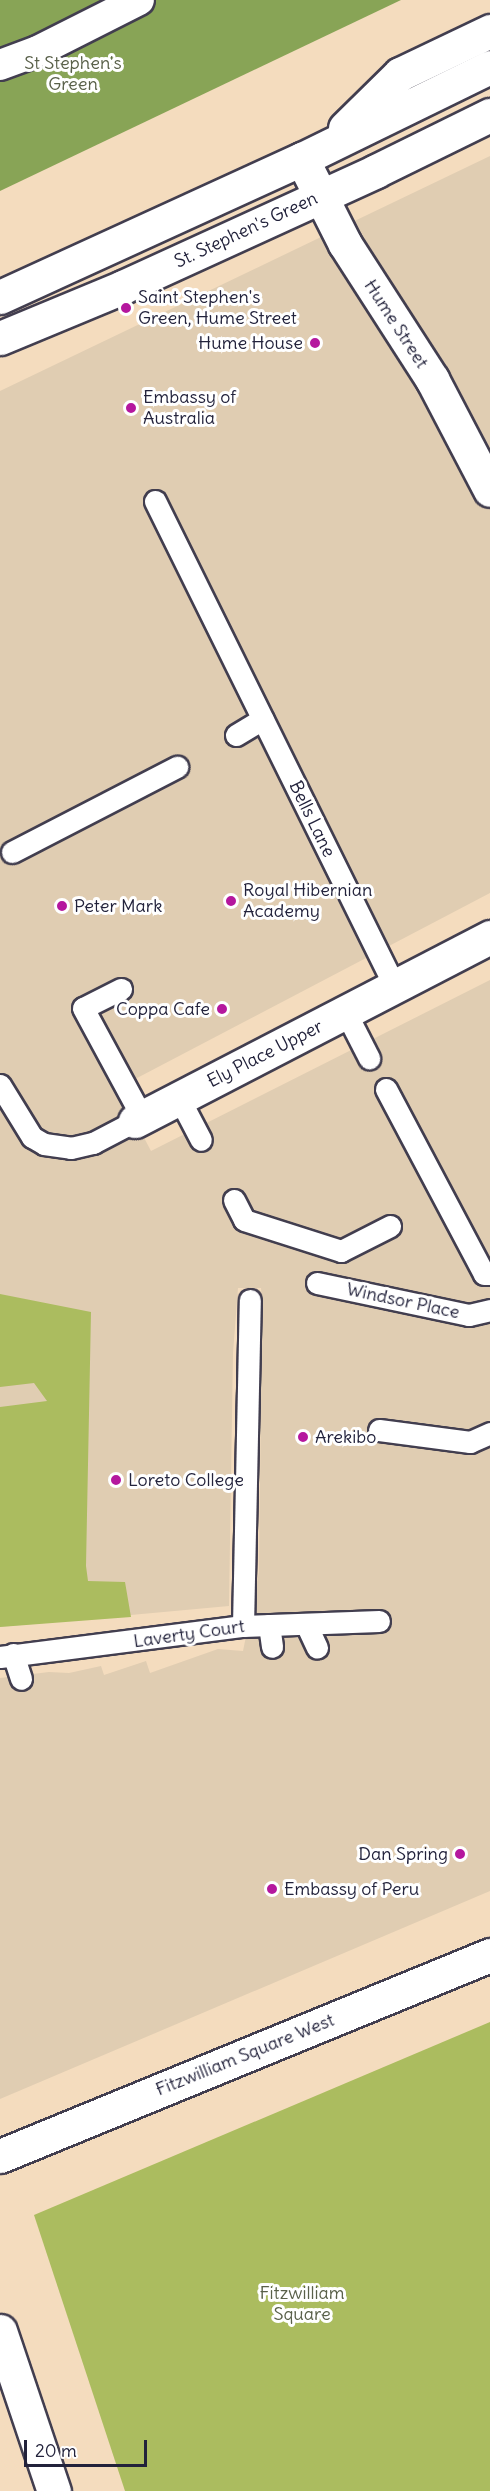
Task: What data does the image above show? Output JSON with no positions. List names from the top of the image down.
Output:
{
  "streets": {
    "street": [
      "St. Stephen's Green",
      "Hume Street",
      "Ely Place Upper",
      "Fitzwilliam Square West"
    ],
    "lane": ["Bells Lane", "Windsor Place", "Laverty Court"]
  },
  "crossings": [
    ["St. Stephen's Green", "Hume Street"],
    ["Bells Lane", "Ely Place Upper"]
  ],
  "parks": ["St Stephen's Green", "Fitzwilliam Square"],
  "places": [
    "Saint Stephen's Green, Hume Street",
    "Hume House",
    "Embassy of Australia",
    "Royal Hibernian Academy",
    "Peter Mark",
    "Coppa Cafe",
    "Arekibo",
    "Loreto College",
    "Dan Spring",
    "Embassy of Peru"
  ],
  "scale_bar": "20 m"
}
